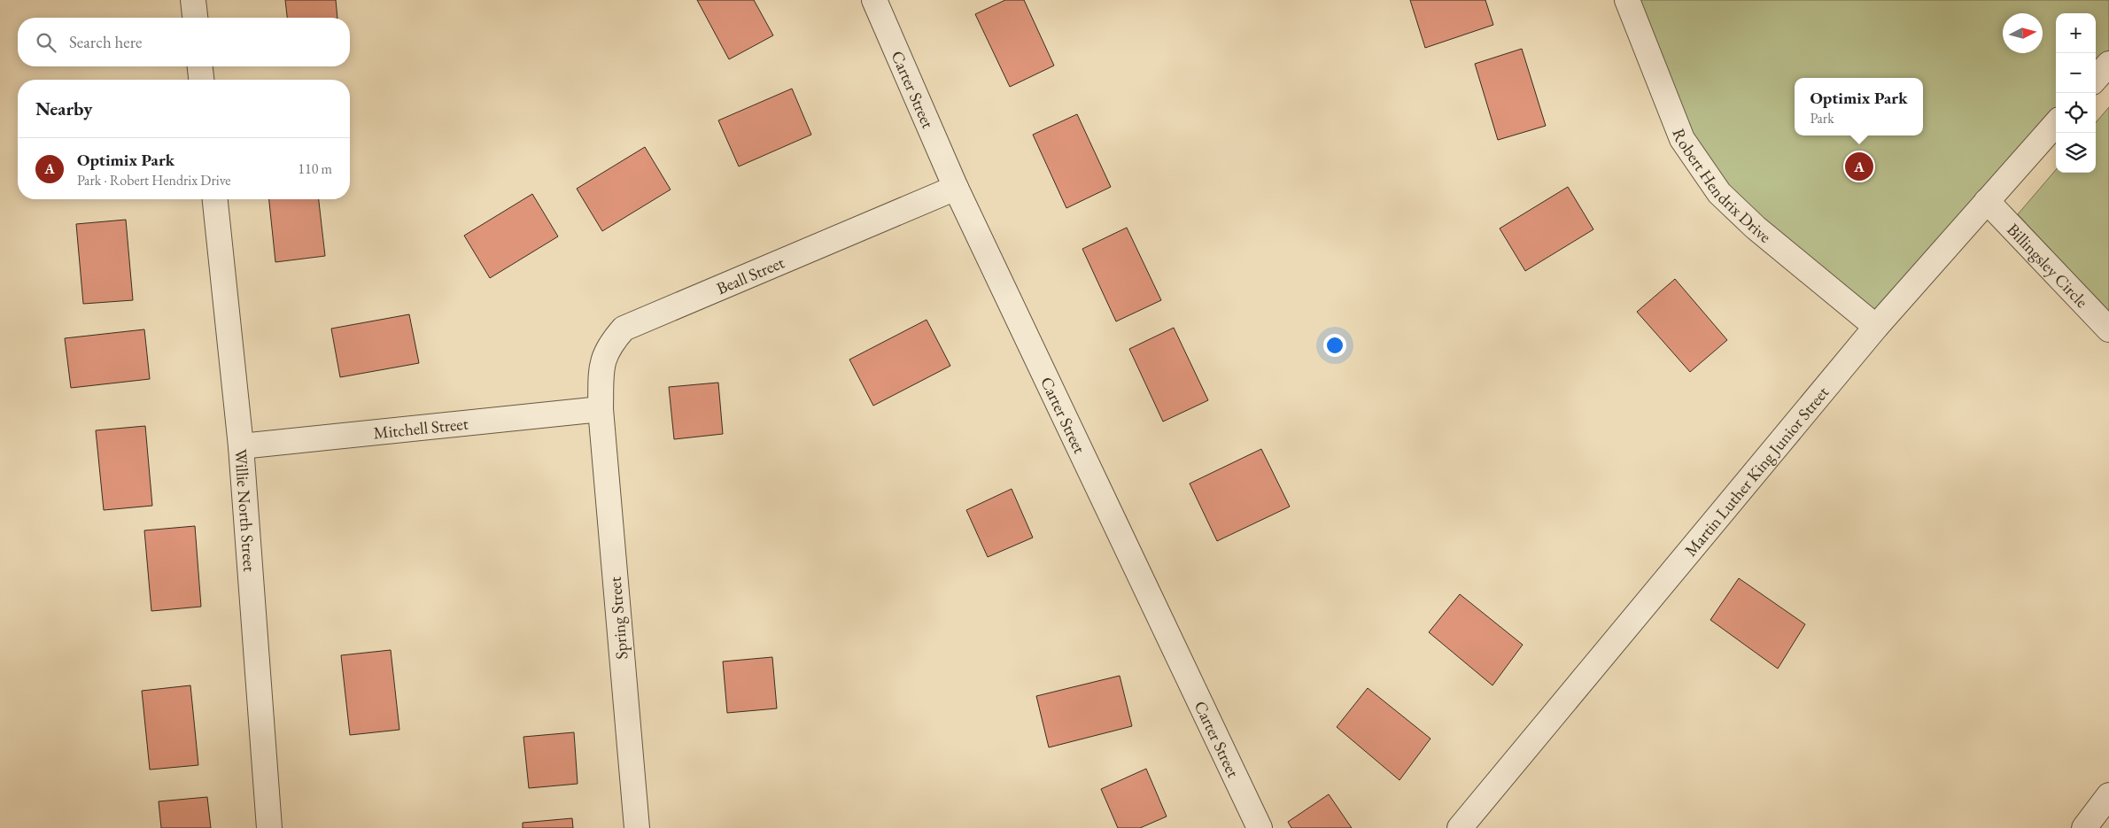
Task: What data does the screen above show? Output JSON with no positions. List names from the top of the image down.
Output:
{
  "streets": {
    "street": [
      "Carter Street",
      "Robert Hendrix Drive",
      "Billingsley Circle",
      "Beall Street",
      "Mitchell Street",
      "Martin Luther King Junior Street",
      "Willie North Street",
      "Spring Street"
    ]
  },
  "crossings": [
    ["Carter Street", "Beall Street"],
    ["Robert Hendrix Drive", "Martin Luther King Junior Street"],
    ["Billingsley Circle", "Martin Luther King Junior Street"],
    ["Beall Street", "Mitchell Street"],
    ["Beall Street", "Spring Street"],
    ["Mitchell Street", "Willie North Street"],
    ["Mitchell Street", "Spring Street"]
  ],
  "north": "right",
  "page": {
    "map_buttons": ["+", "−"],
    "search": "Search here",
    "popup": ["Optimix Park", "Park"],
    "heading": "Nearby",
    "list": [
      {
        "mark": "A",
        "name": "Optimix Park",
        "note": "Park · Robert Hendrix Drive",
        "value": "110 m"
      }
    ],
    "pins": "A"
  }
}
